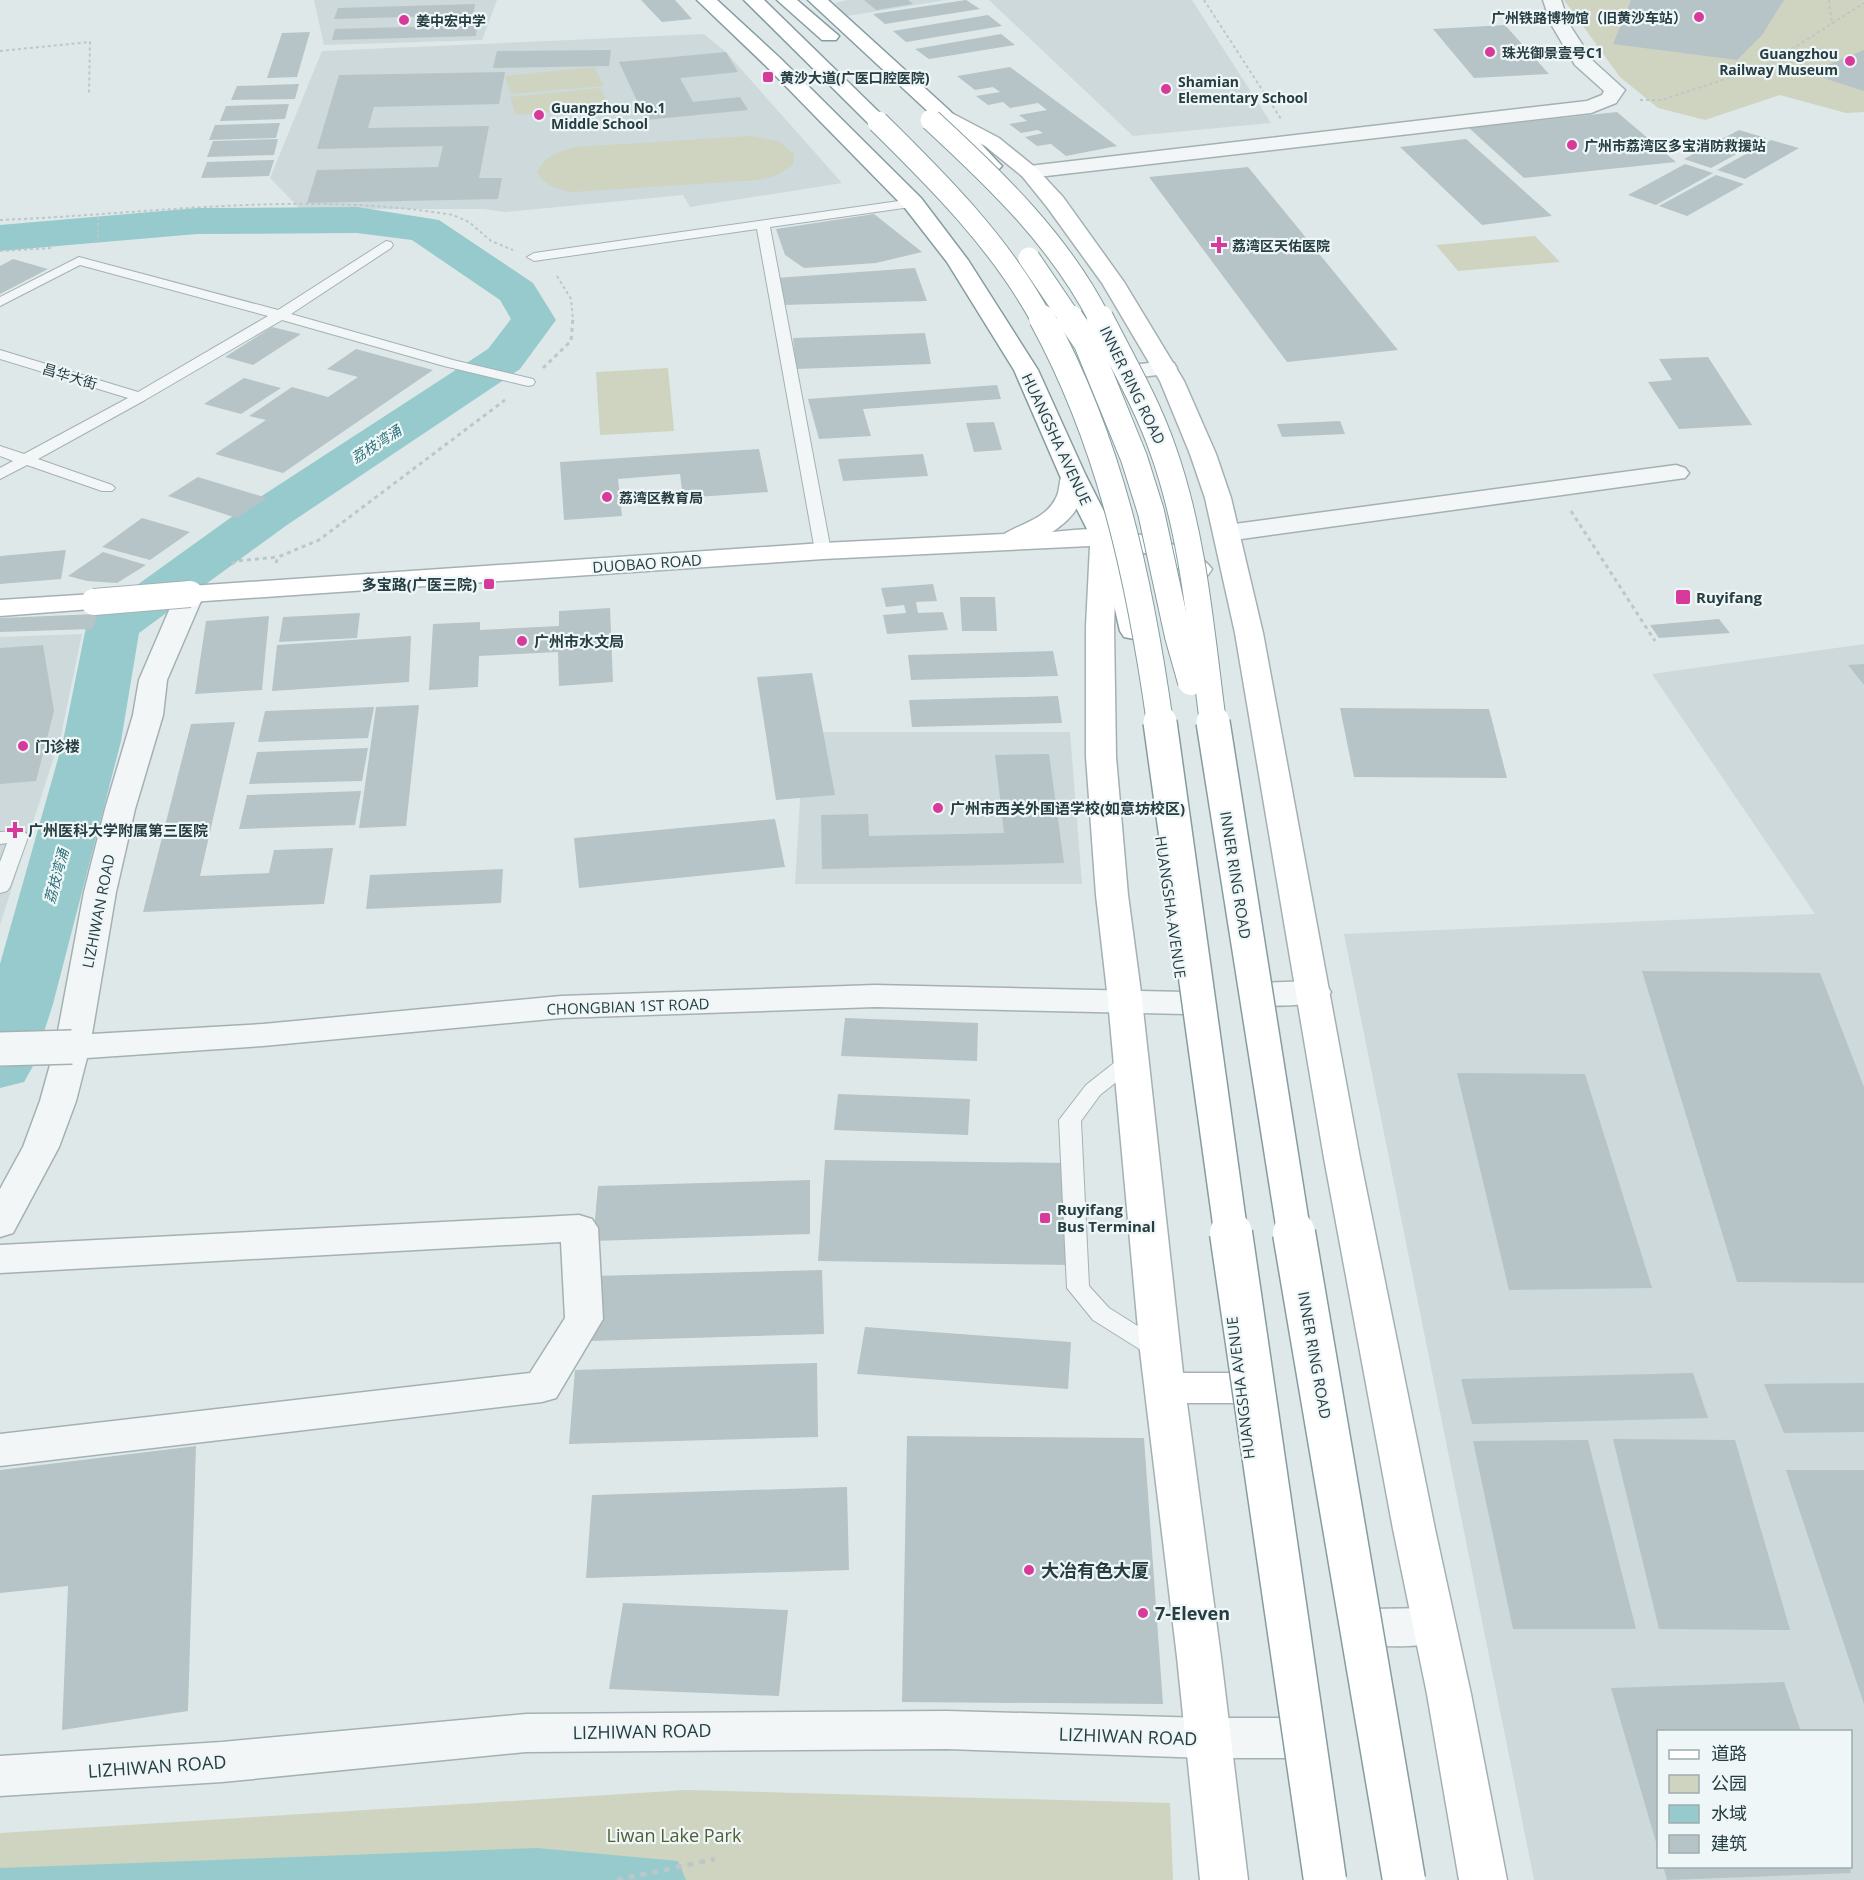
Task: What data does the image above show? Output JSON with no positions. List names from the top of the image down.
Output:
{
  "streets": {
    "main road": ["INNER RING ROAD", "HUANGSHA AVENUE", "DUOBAO ROAD"],
    "street": ["LIZHIWAN ROAD", "CHONGBIAN 1ST ROAD"],
    "lane": ["昌华大街"]
  },
  "crossings": [
    ["HUANGSHA AVENUE", "DUOBAO ROAD"],
    ["HUANGSHA AVENUE", "LIZHIWAN ROAD"],
    ["HUANGSHA AVENUE", "CHONGBIAN 1ST ROAD"],
    ["DUOBAO ROAD", "LIZHIWAN ROAD"],
    ["LIZHIWAN ROAD", "CHONGBIAN 1ST ROAD"]
  ],
  "water": ["荔枝湾涌"],
  "parks": ["Liwan Lake Park"],
  "places": {
    "other": [
      "广州铁路博物馆（旧黄沙车站）",
      "姜中宏中学",
      "珠光御景壹号C1",
      "Guangzhou Railway Museum",
      "Shamian Elementary School",
      "Guangzhou No.1 Middle School",
      "广州市荔湾区多宝消防救援站",
      "荔湾区教育局",
      "广州市水文局",
      "门诊楼",
      "广州市西关外国语学校(如意坊校区)",
      "大冶有色大厦",
      "7-Eleven"
    ],
    "transit": [
      "黄沙大道(广医口腔医院)",
      "多宝路(广医三院)",
      "Ruyifang",
      "Ruyifang Bus Terminal"
    ],
    "health": ["荔湾区天佑医院", "广州医科大学附属第三医院"]
  },
  "legend": [
    "道路",
    "公园",
    "水域",
    "建筑"
  ]
}
